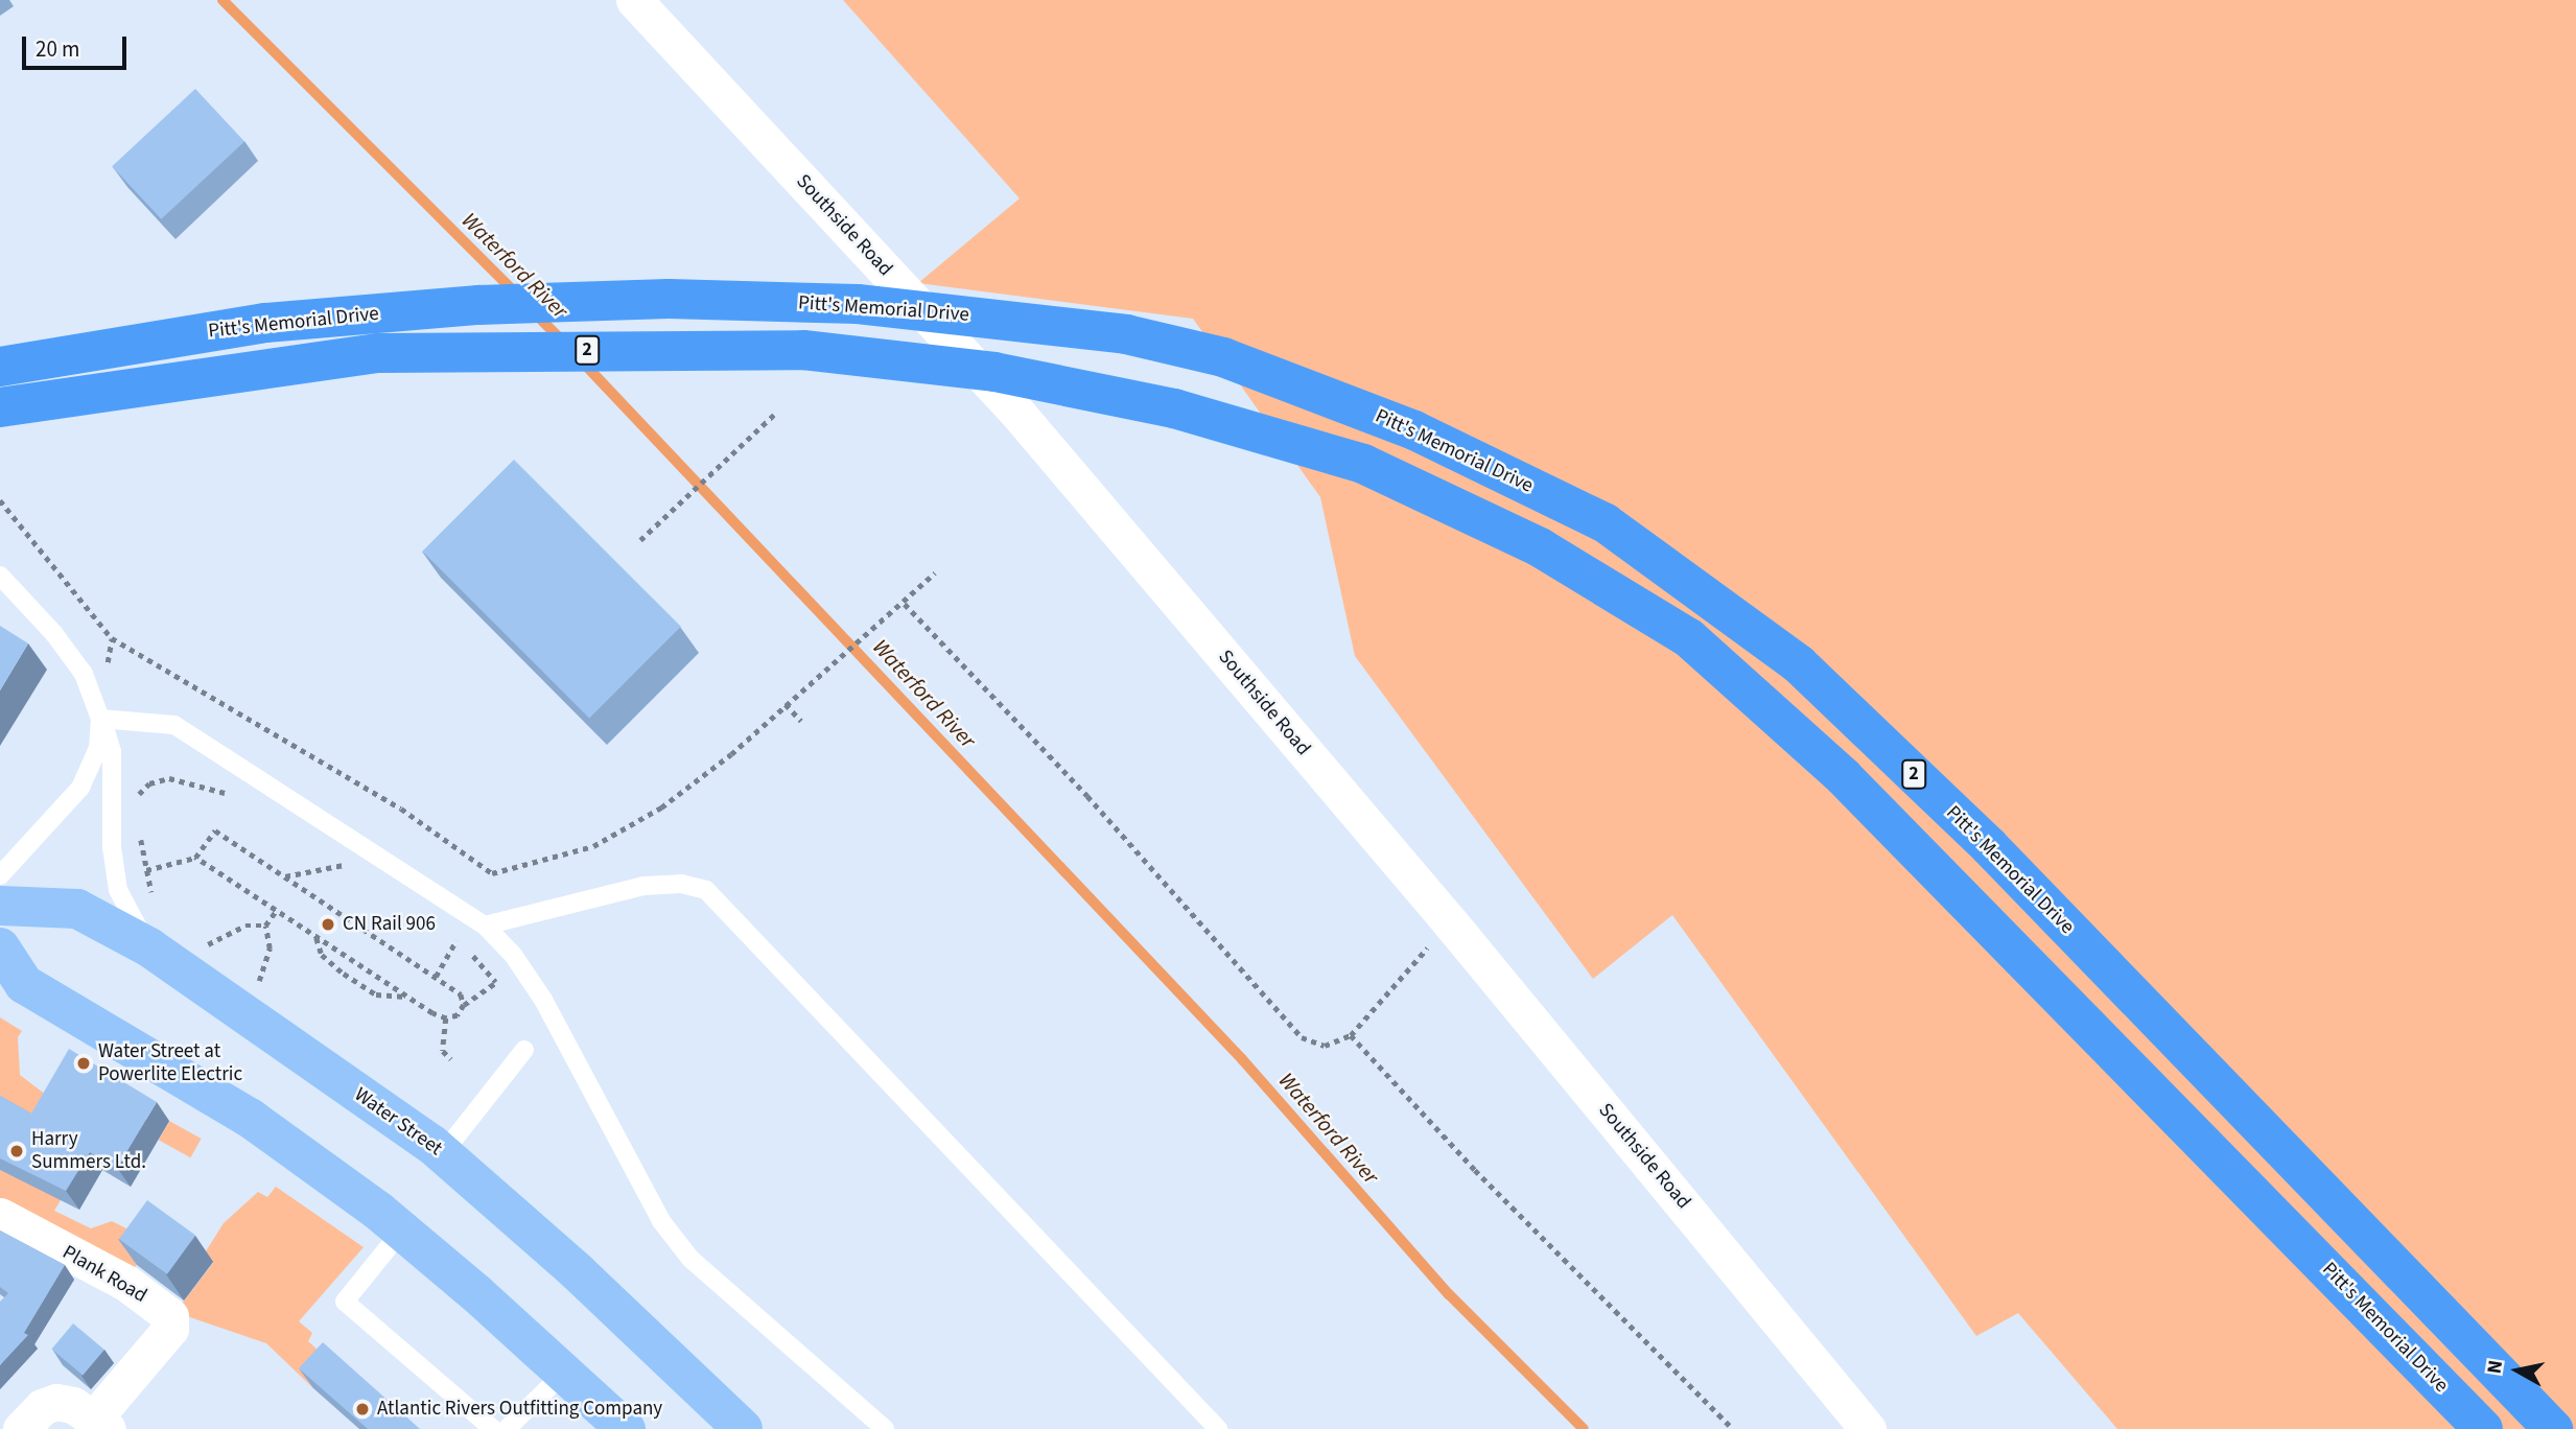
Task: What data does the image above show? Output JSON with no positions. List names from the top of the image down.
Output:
{
  "streets": {
    "highway": ["Pitt's Memorial Drive", "2"],
    "main road": ["Water Street"],
    "street": ["Southside Road", "Plank Road"]
  },
  "water": ["Waterford River"],
  "places": [
    "CN Rail 906",
    "Water Street at Powerlite Electric",
    "Harry Summers Ltd.",
    "Atlantic Rivers Outfitting Company"
  ],
  "scale_bar": "20 m",
  "north": "left"
}
